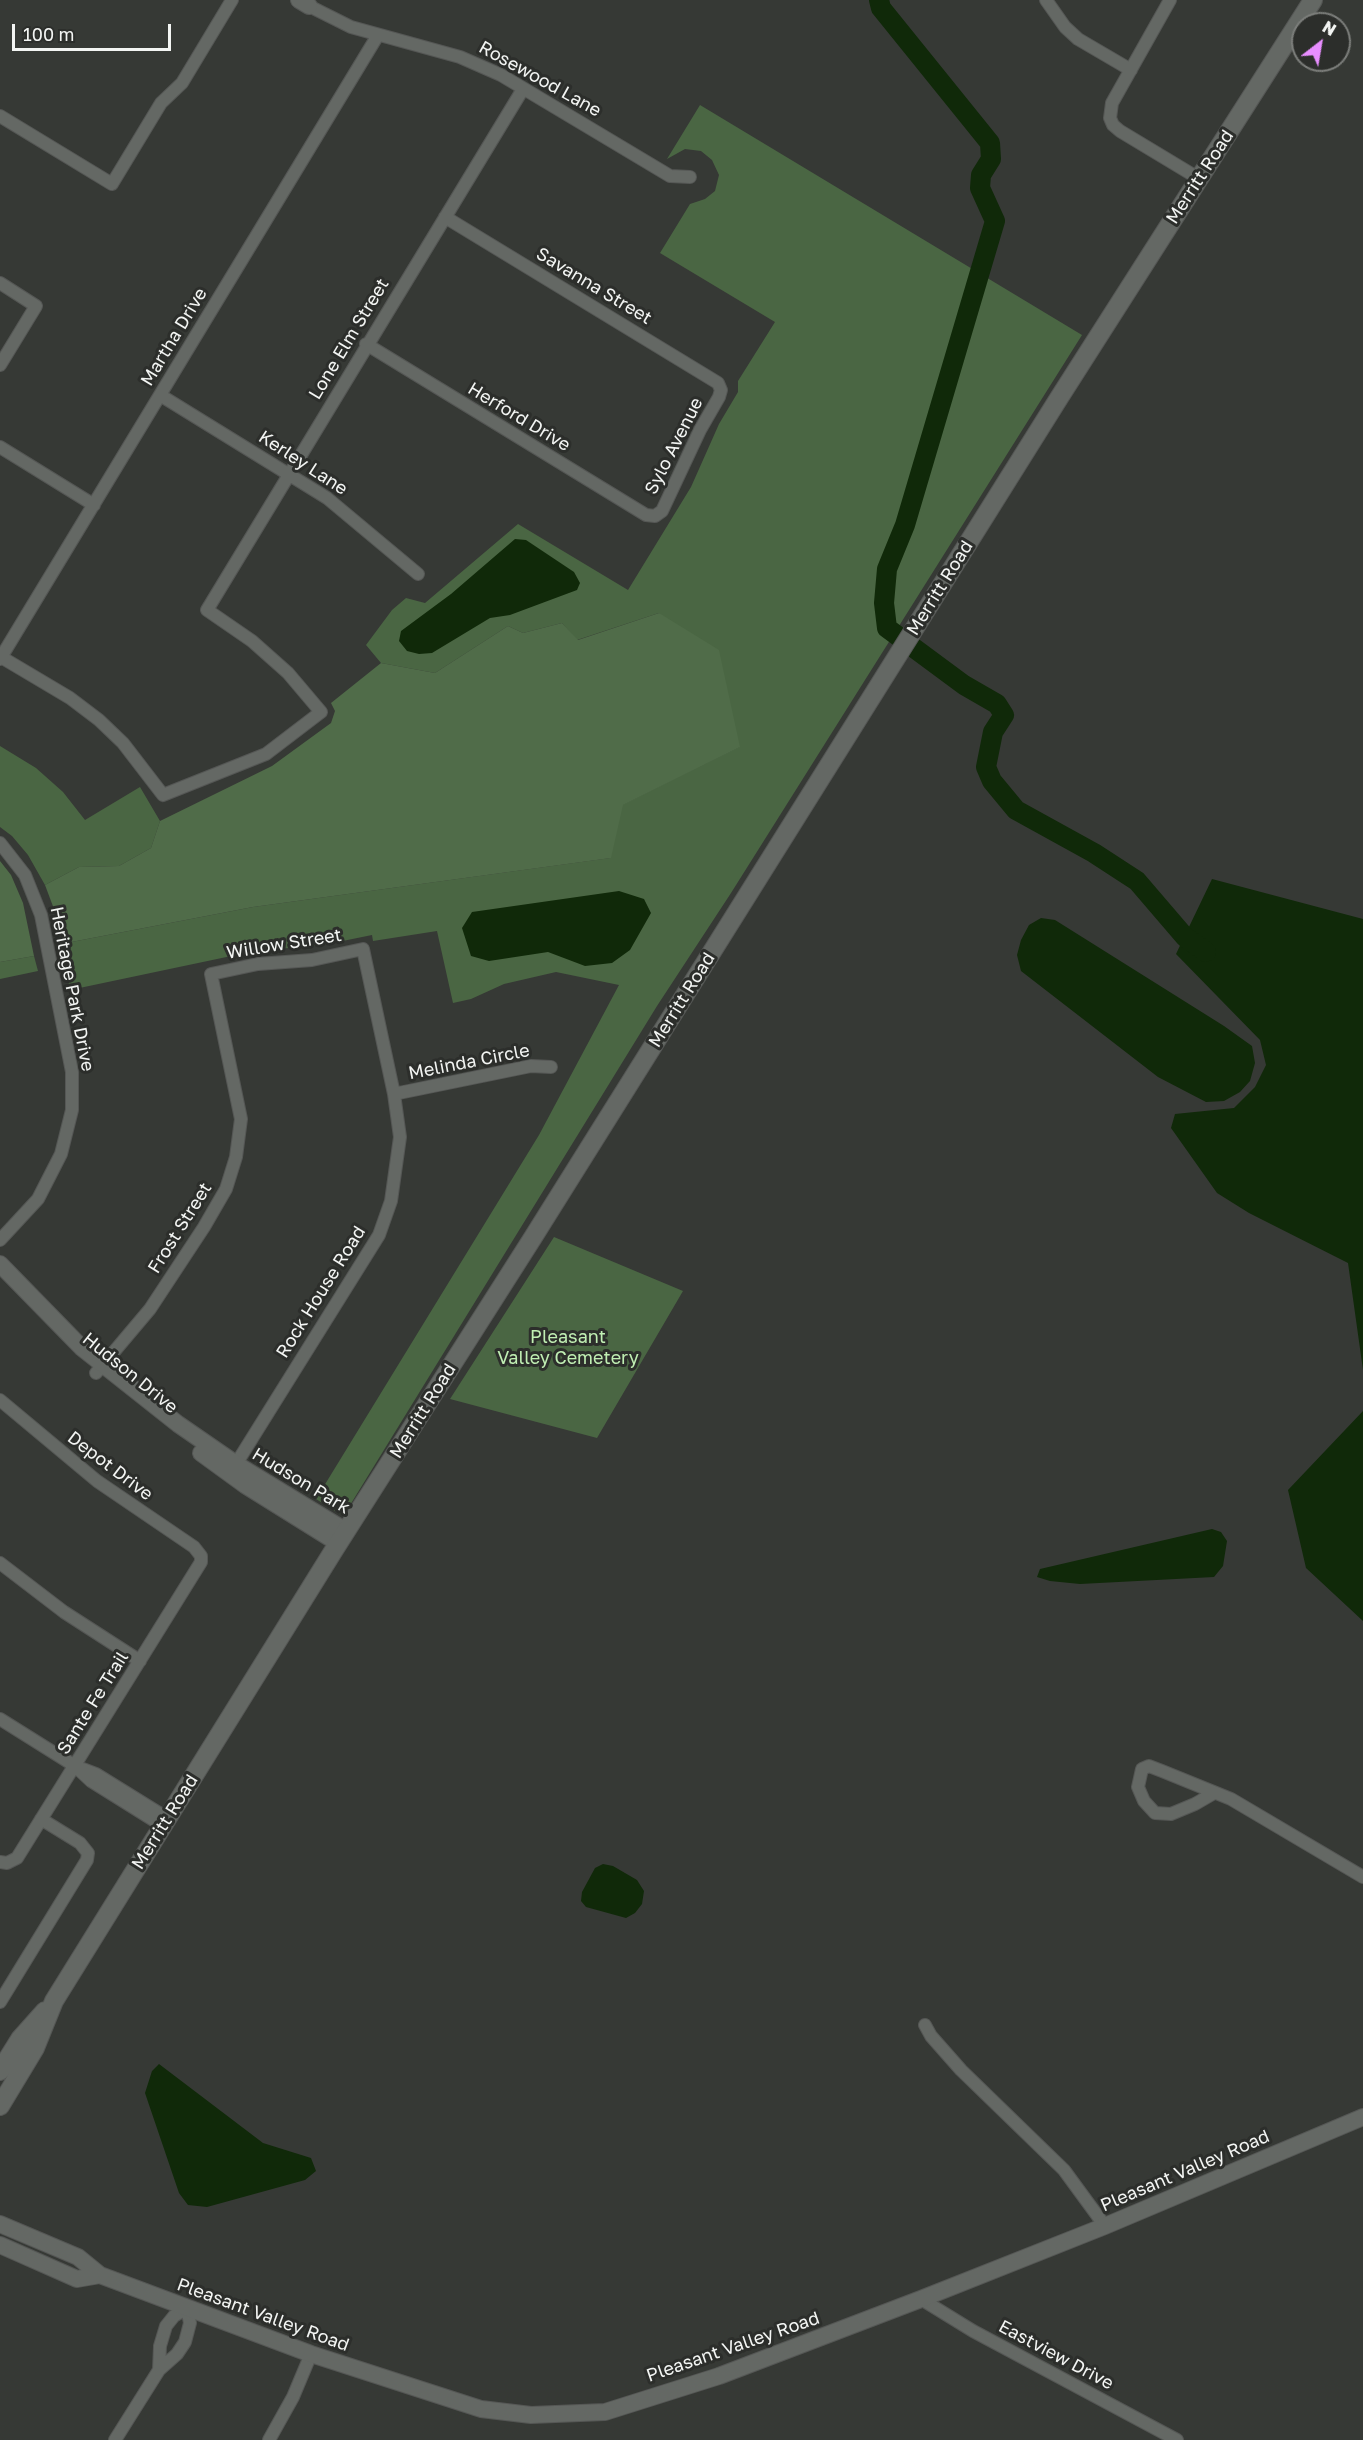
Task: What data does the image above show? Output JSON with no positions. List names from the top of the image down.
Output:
{
  "streets": {
    "main road": ["Merritt Road"],
    "street": [
      "Rosewood Lane",
      "Savanna Street",
      "Martha Drive",
      "Lone Elm Street",
      "Herford Drive",
      "Sylo Avenue",
      "Kerley Lane",
      "Willow Street",
      "Heritage Park Drive",
      "Melinda Circle",
      "Frost Street",
      "Rock House Road",
      "Hudson Drive",
      "Depot Drive",
      "Hudson Park",
      "Sante Fe Trail",
      "Pleasant Valley Road",
      "Eastview Drive"
    ]
  },
  "crossings": [
    ["Rosewood Lane", "Martha Drive"],
    ["Rosewood Lane", "Lone Elm Street"],
    ["Merritt Road", "Hudson Park"],
    ["Savanna Street", "Lone Elm Street"],
    ["Savanna Street", "Sylo Avenue"],
    ["Martha Drive", "Lone Elm Street"],
    ["Martha Drive", "Kerley Lane"],
    ["Lone Elm Street", "Herford Drive"],
    ["Lone Elm Street", "Kerley Lane"],
    ["Herford Drive", "Sylo Avenue"],
    ["Willow Street", "Frost Street"],
    ["Willow Street", "Rock House Road"],
    ["Melinda Circle", "Rock House Road"],
    ["Frost Street", "Hudson Drive"],
    ["Rock House Road", "Hudson Drive"],
    ["Rock House Road", "Hudson Park"],
    ["Hudson Drive", "Hudson Park"],
    ["Depot Drive", "Sante Fe Trail"],
    ["Pleasant Valley Road", "Eastview Drive"]
  ],
  "parks": ["Pleasant Valley Cemetery"],
  "scale_bar": "100 m",
  "north": "top right"
}
